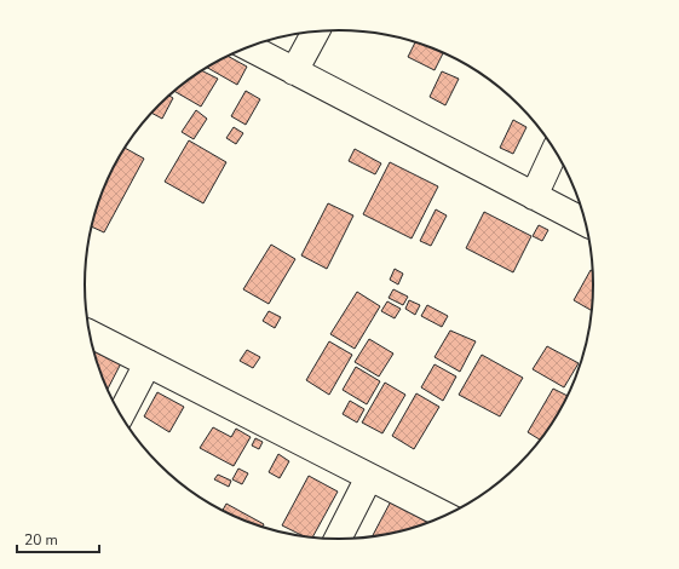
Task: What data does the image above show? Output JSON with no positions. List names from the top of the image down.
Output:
{
  "scale_bar": "20 m"
}
